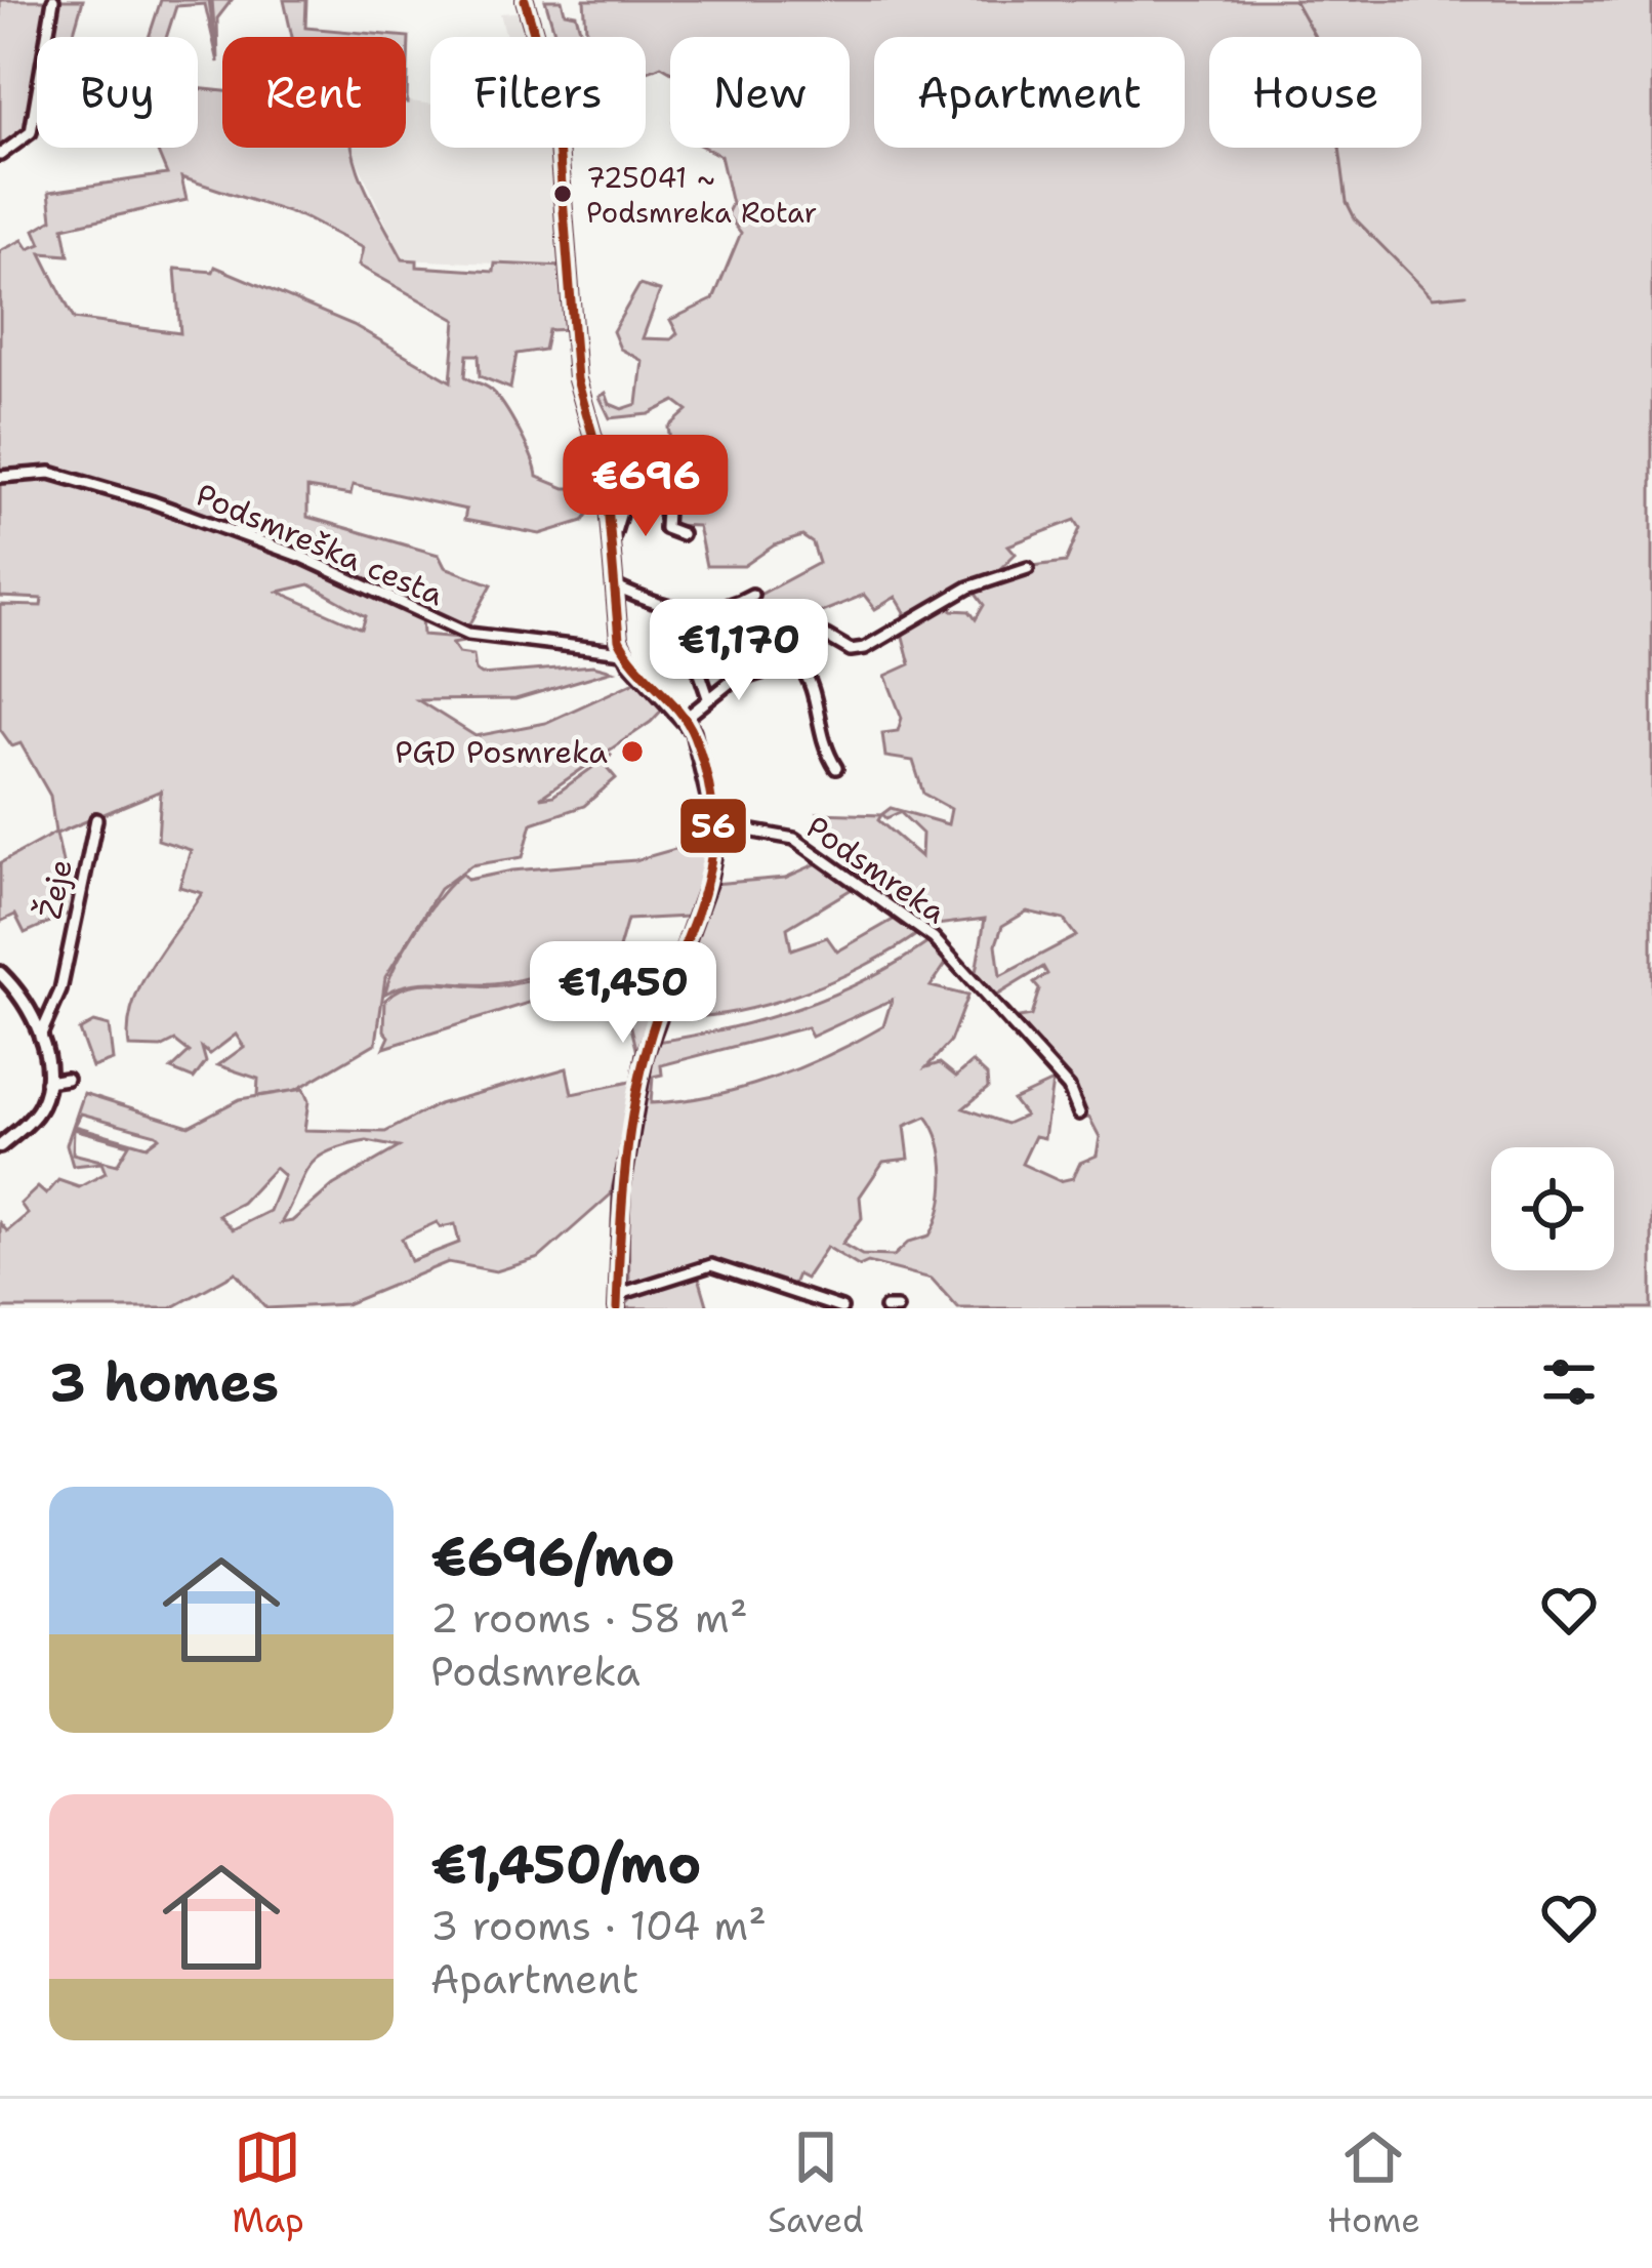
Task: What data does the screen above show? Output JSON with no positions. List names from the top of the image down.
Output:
{
  "streets": {
    "street": ["Podsmreška cesta", "Podsmreka", "Žeje"]
  },
  "places": ["725041 ~ Podsmreka Rotar", "PGD Posmreka"],
  "lines": ["transit line 56"],
  "page": {
    "chip": [
      "Buy",
      "Rent",
      "Filters",
      "New",
      "Apartment",
      "House"
    ],
    "price": ["€696", "€1,170", "€1,450"],
    "heading": "3 homes",
    "list": [
      {
        "name": "€696/mo",
        "note": "2 rooms · 58 m² · Podsmreka"
      },
      {
        "name": "€1,450/mo",
        "note": "3 rooms · 104 m² · Apartment"
      }
    ],
    "tabs": ["Map", "Saved", "Home"]
  }
}
